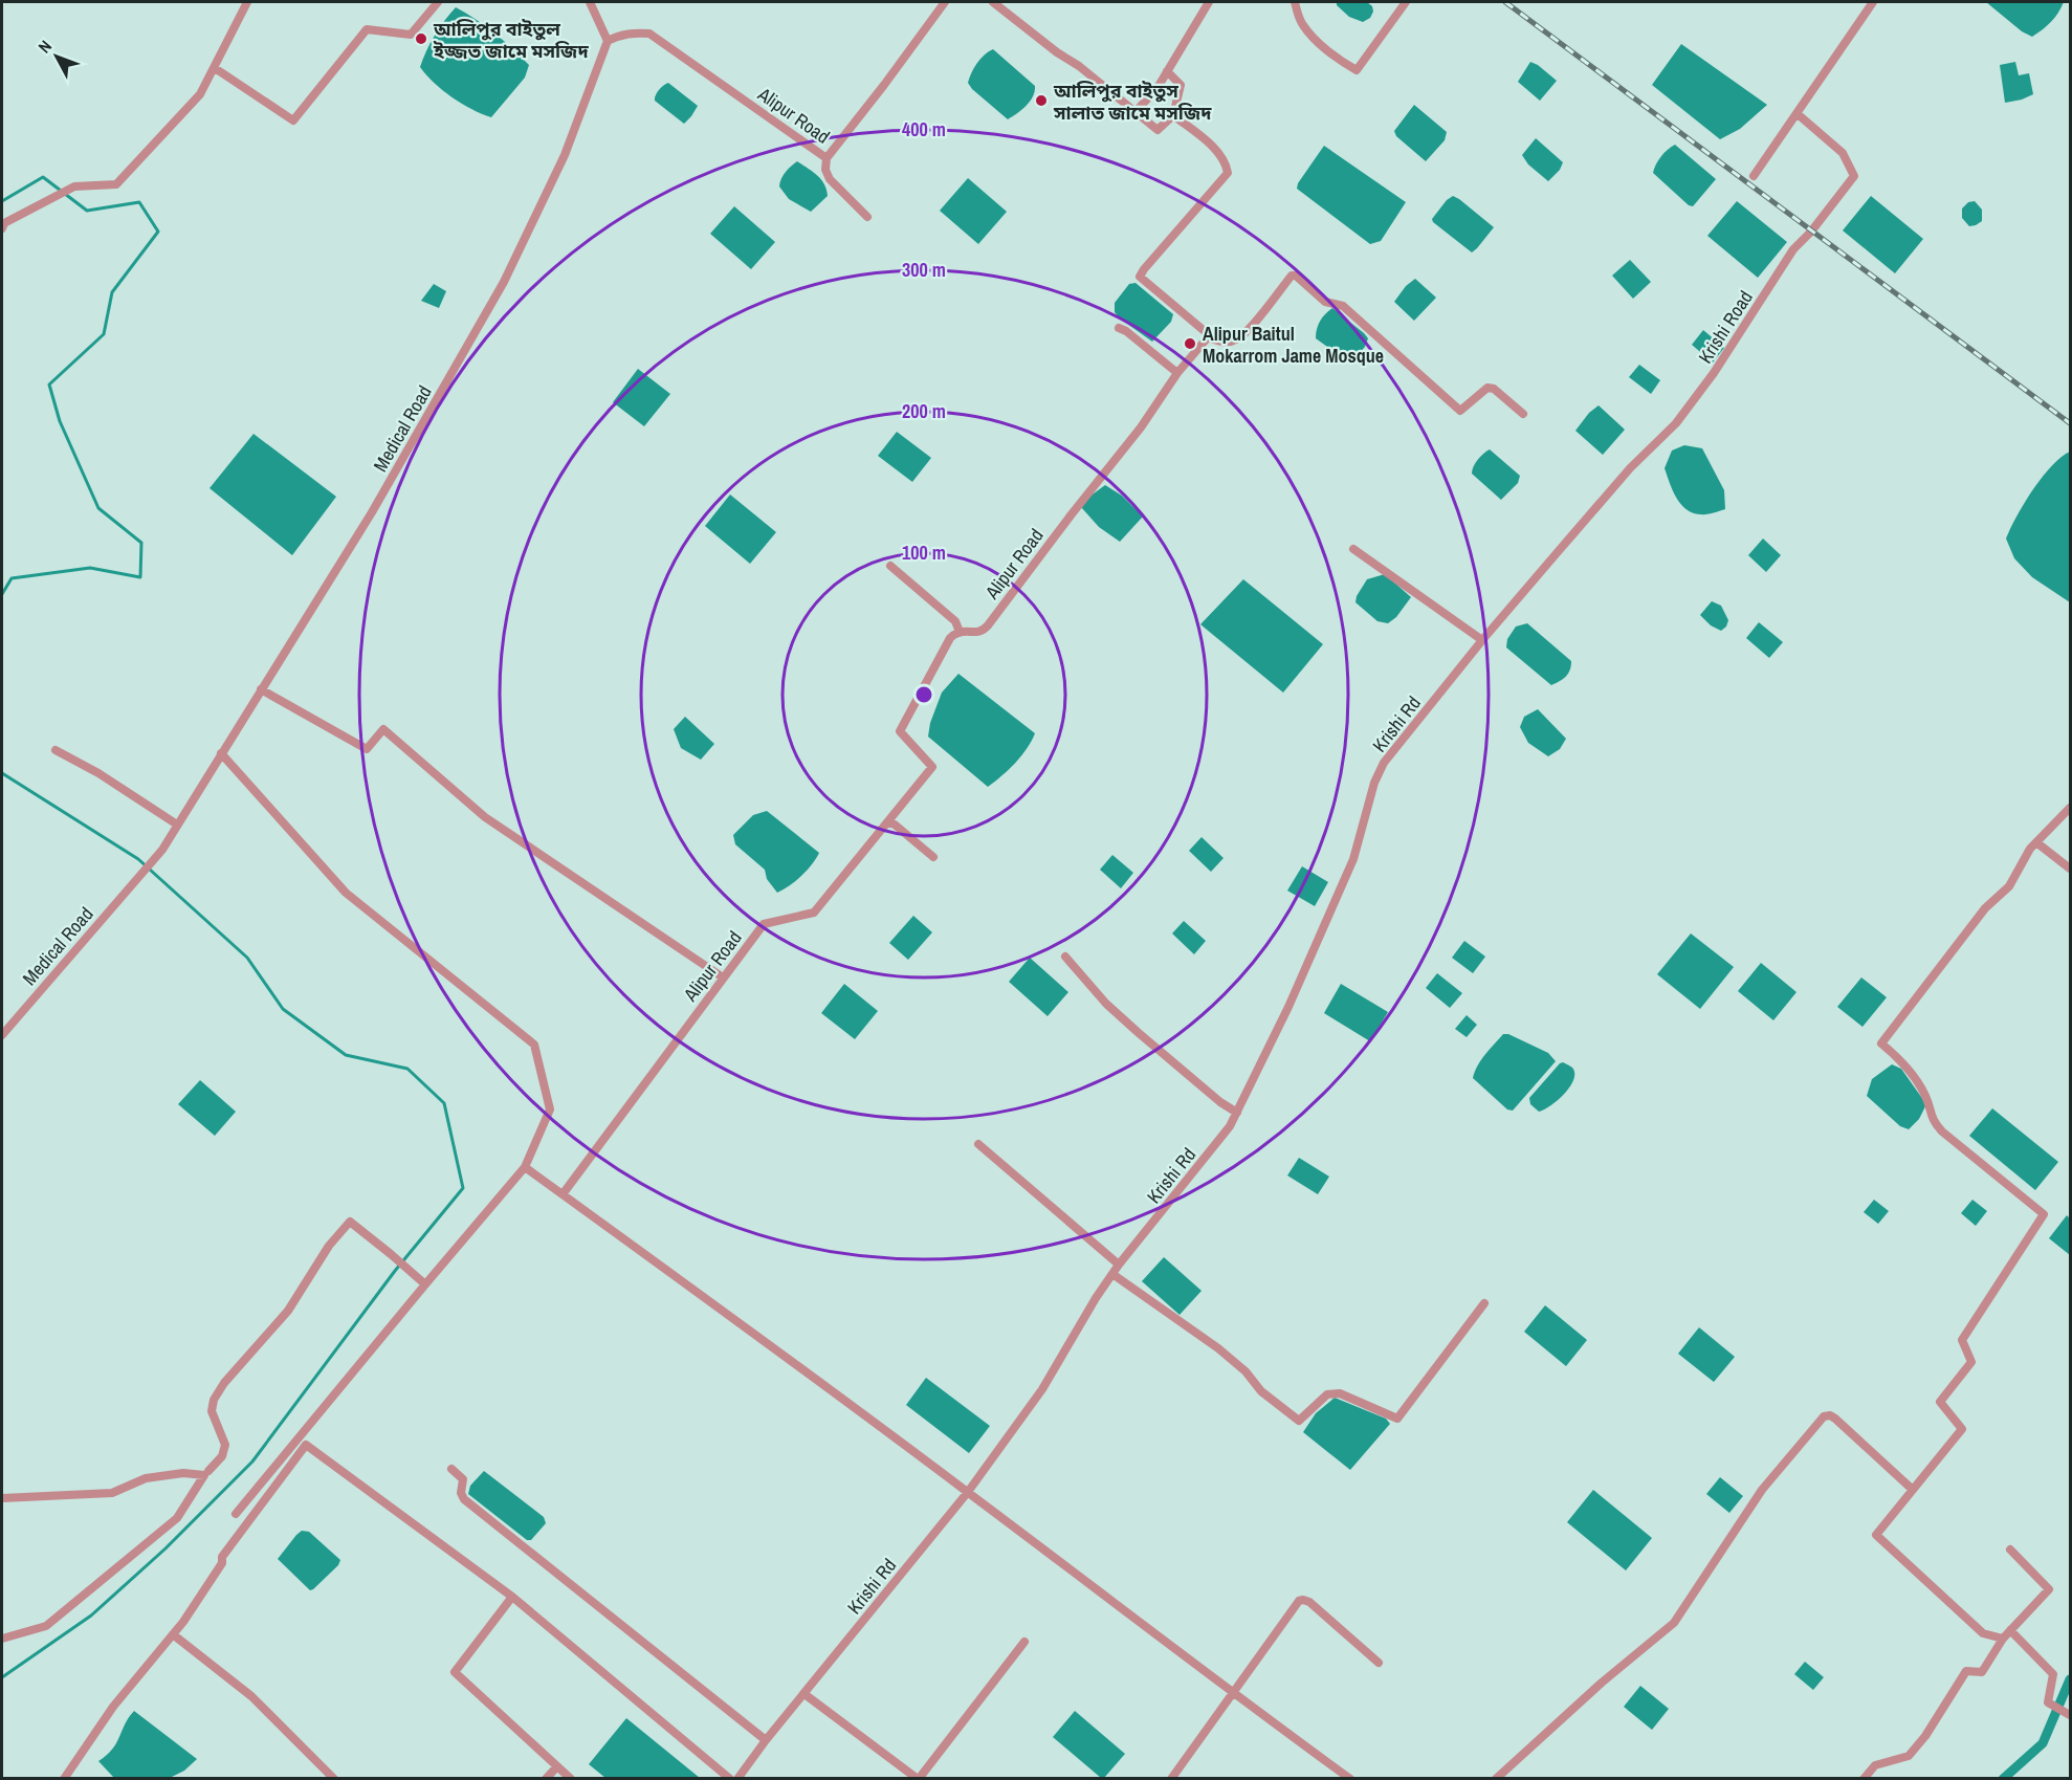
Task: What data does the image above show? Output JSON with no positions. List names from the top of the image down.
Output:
{
  "streets": {
    "street": [
      "Alipur Road",
      "Krishi Road",
      "Medical Road",
      "Krishi Rd"
    ]
  },
  "crossings": [
    ["Alipur Road", "Medical Road"],
    ["Krishi Road", "Krishi Rd"]
  ],
  "places": ["আলিপুর বাইতুল ইজ্জত জামে মসজিদ", "আলিপুর বাইতুস সালাত জামে মসজিদ", "Alipur Baitul Mokarrom Jame Mosque"],
  "north": "top left",
  "rings": [
    "400 m",
    "300 m",
    "200 m",
    "100 m"
  ]
}
